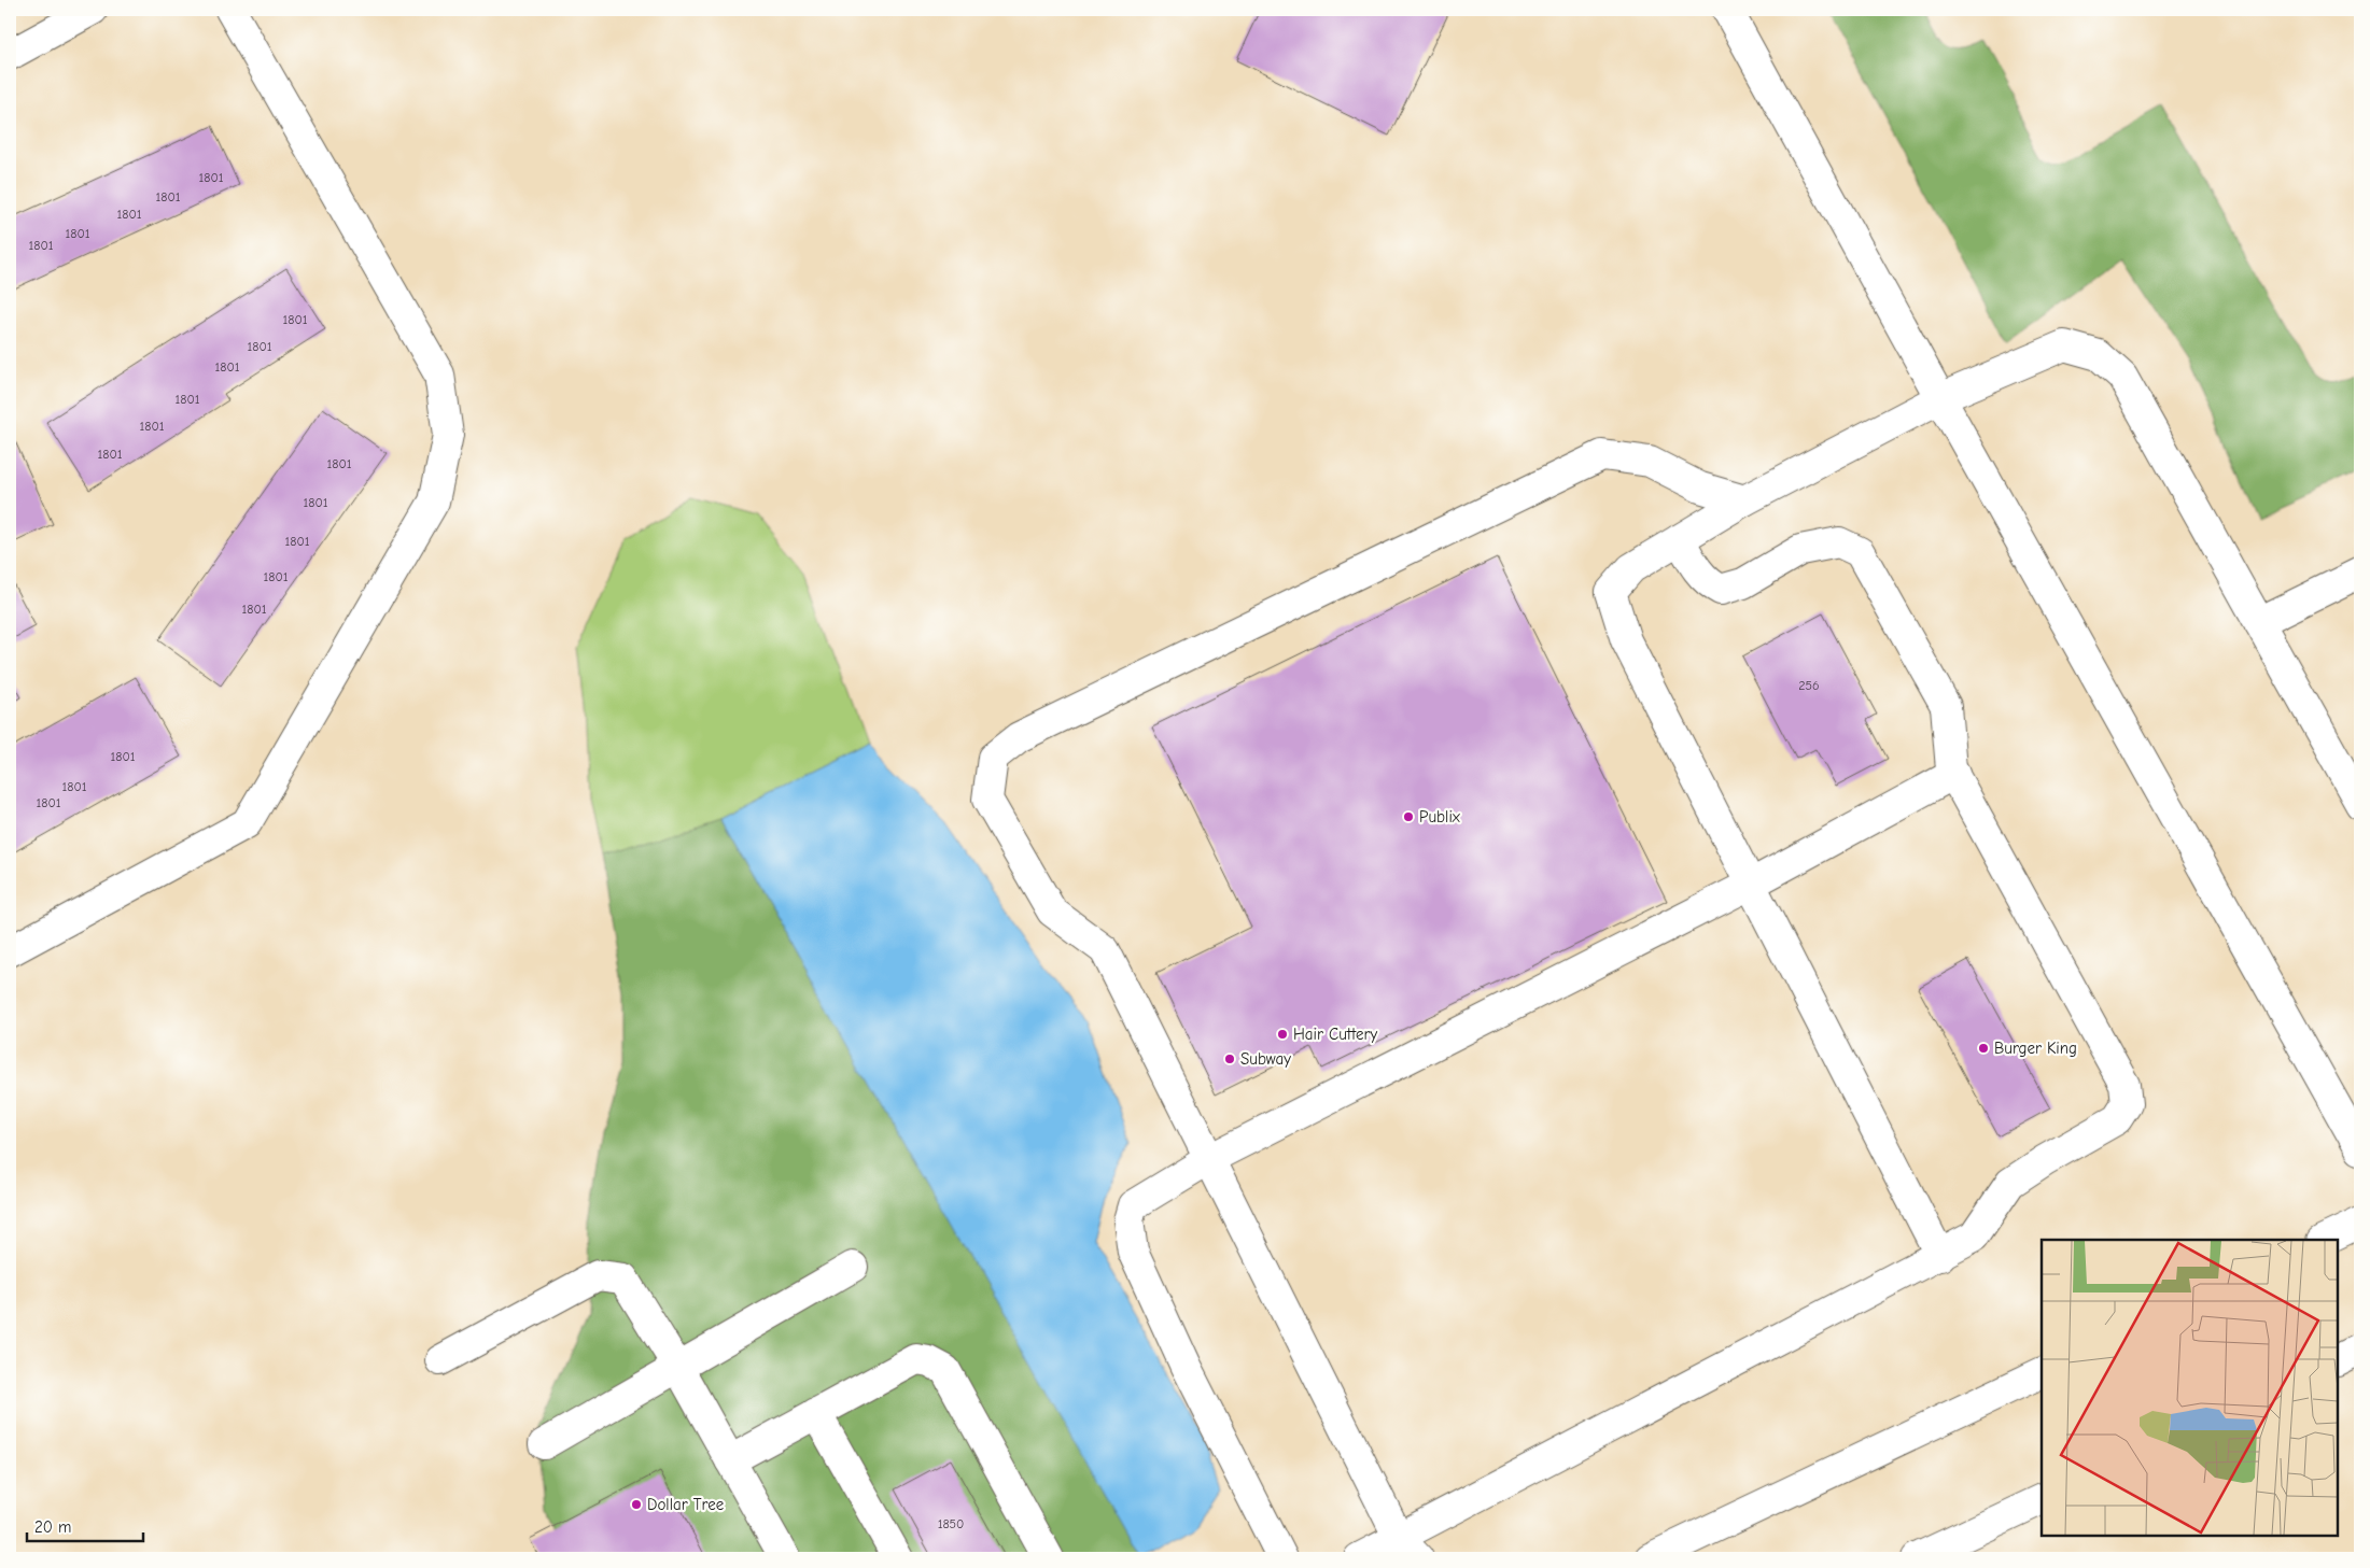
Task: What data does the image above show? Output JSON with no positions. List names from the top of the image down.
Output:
{
  "places": [
    "Publix",
    "Hair Cuttery",
    "Burger King",
    "Subway",
    "Dollar Tree"
  ],
  "house_numbers": [
    "1801",
    "1801",
    "1801",
    "1801",
    "1801",
    "1801",
    "1801",
    "1801",
    "1801",
    "1801",
    "1801",
    "1801",
    "1801",
    "1801",
    "1801",
    "1801",
    "256",
    "1801",
    "1801",
    "1801",
    "1850"
  ],
  "scale_bar": "20 m"
}
